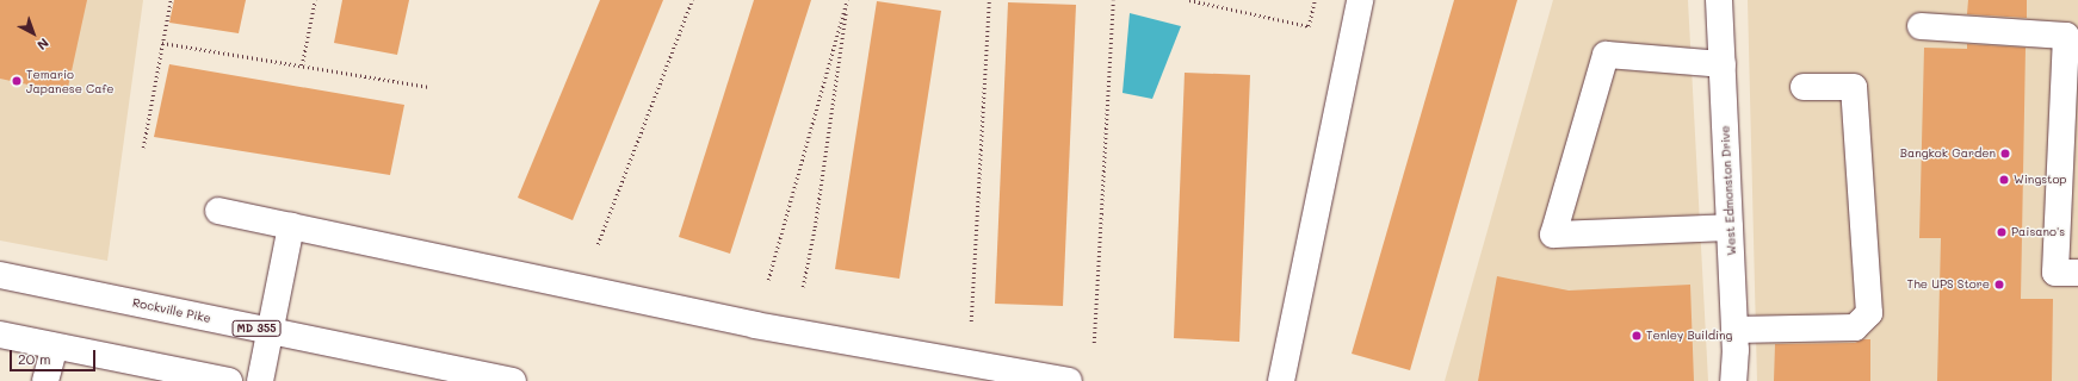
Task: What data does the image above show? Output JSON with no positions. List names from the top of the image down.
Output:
{
  "streets": {
    "main road": ["West Edmonston Drive", "Rockville Pike", "MD 355"]
  },
  "places": [
    "Temario Japanese Cafe",
    "Bangkok Garden",
    "Wingstop",
    "Paisano's",
    "The UPS Store",
    "Tenley Building"
  ],
  "scale_bar": "20 m",
  "north": "bottom right"
}
